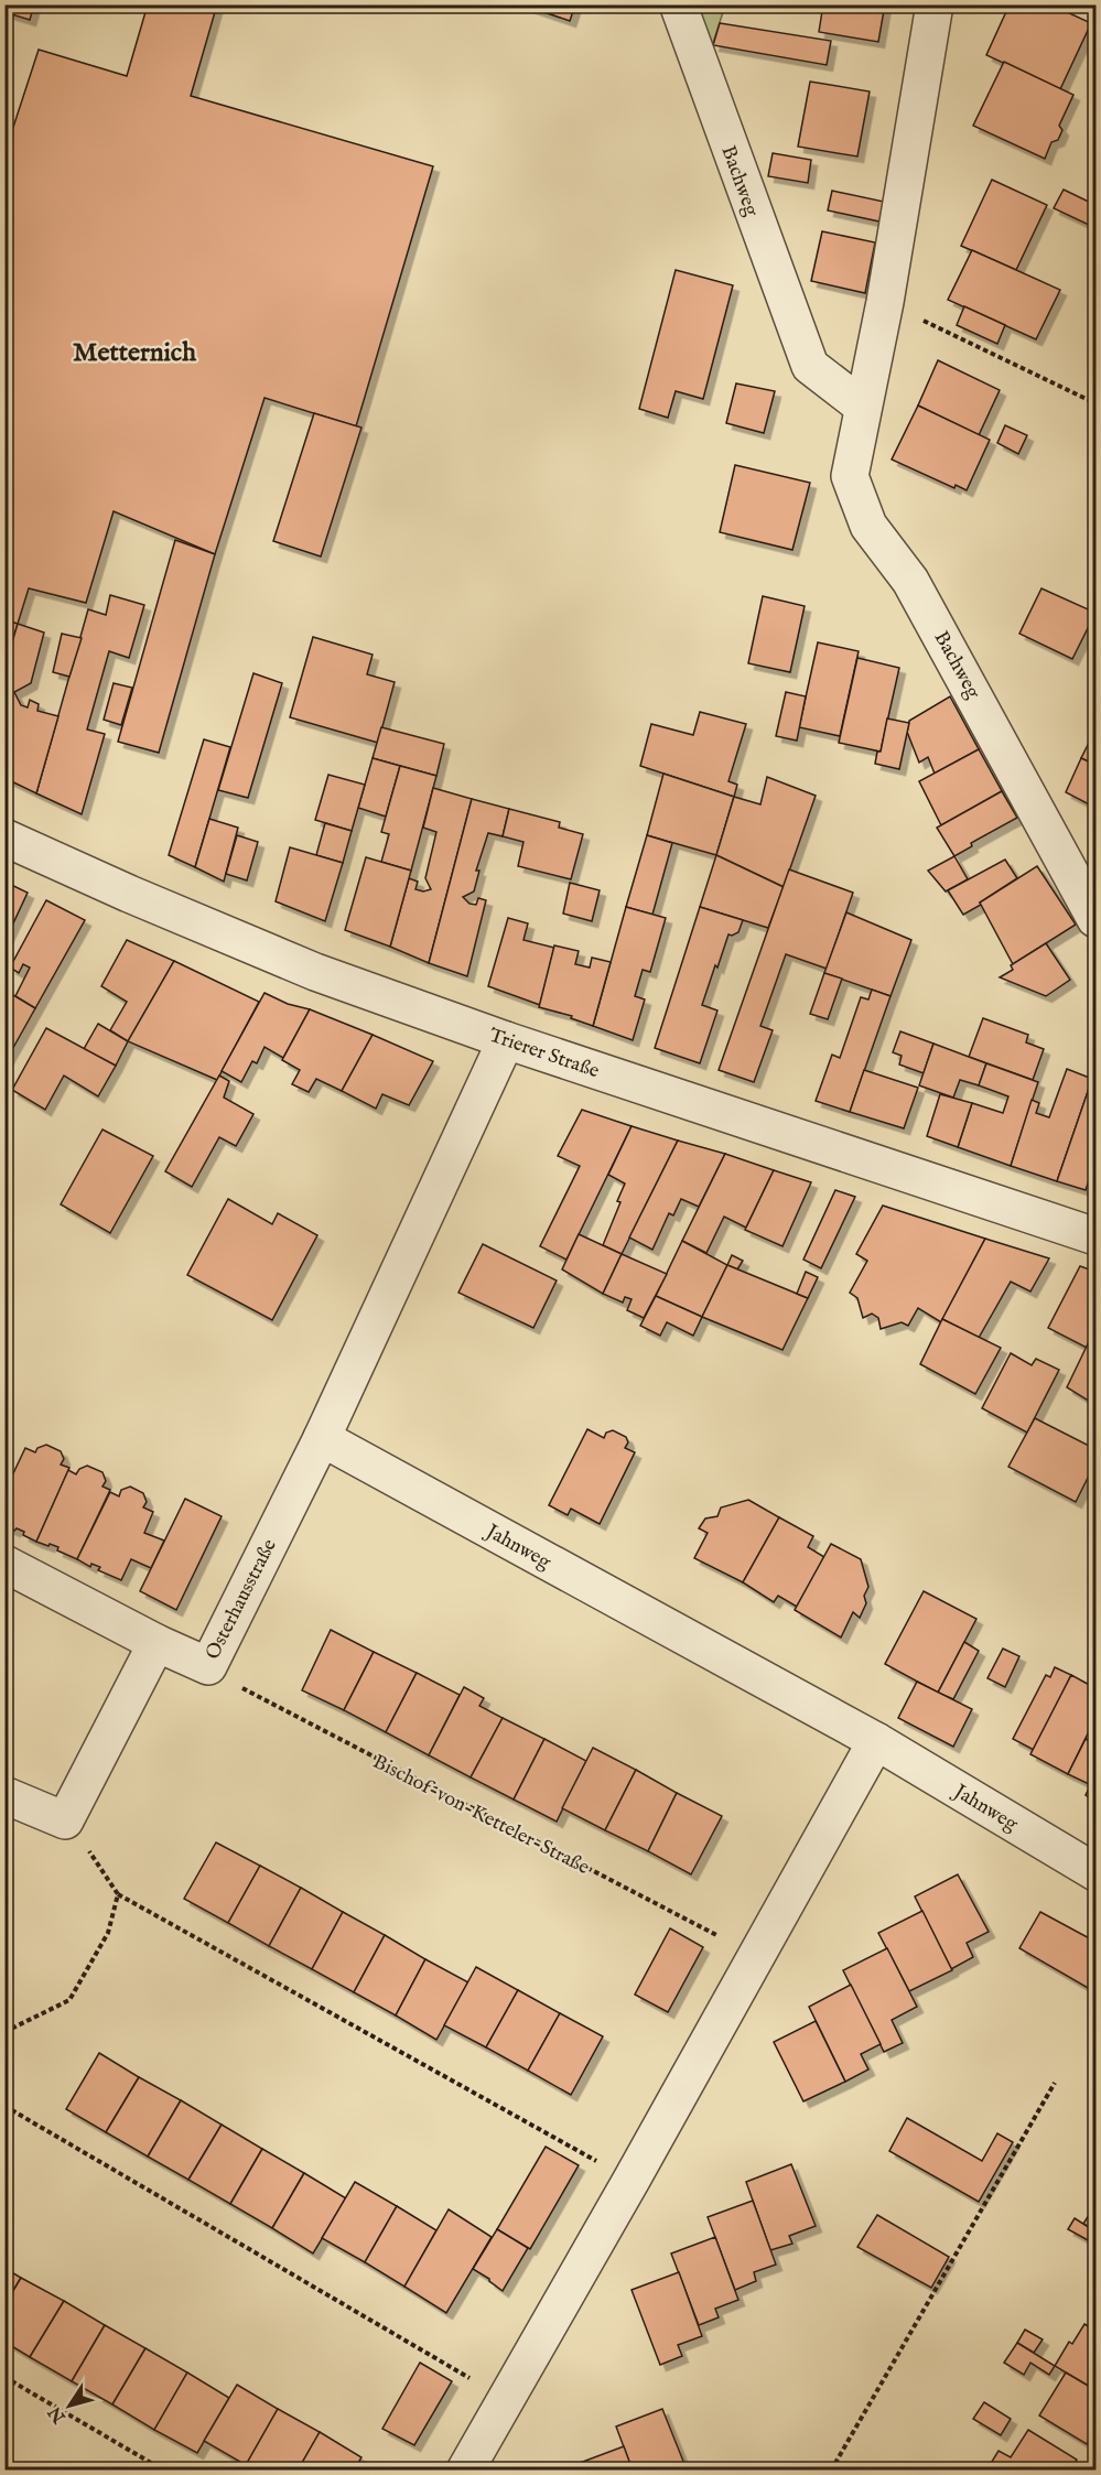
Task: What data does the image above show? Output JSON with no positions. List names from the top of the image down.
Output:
{
  "streets": {
    "street": [
      "Bachweg",
      "Trierer Straße",
      "Jahnweg",
      "Osterhausstraße"
    ],
    "path": ["Bischof-von-Ketteler-Straße"]
  },
  "crossings": [
    ["Jahnweg", "Osterhausstraße"],
    ["Osterhausstraße", "Bischof-von-Ketteler-Straße"]
  ],
  "districts": ["Metternich"],
  "north": "bottom left"
}
